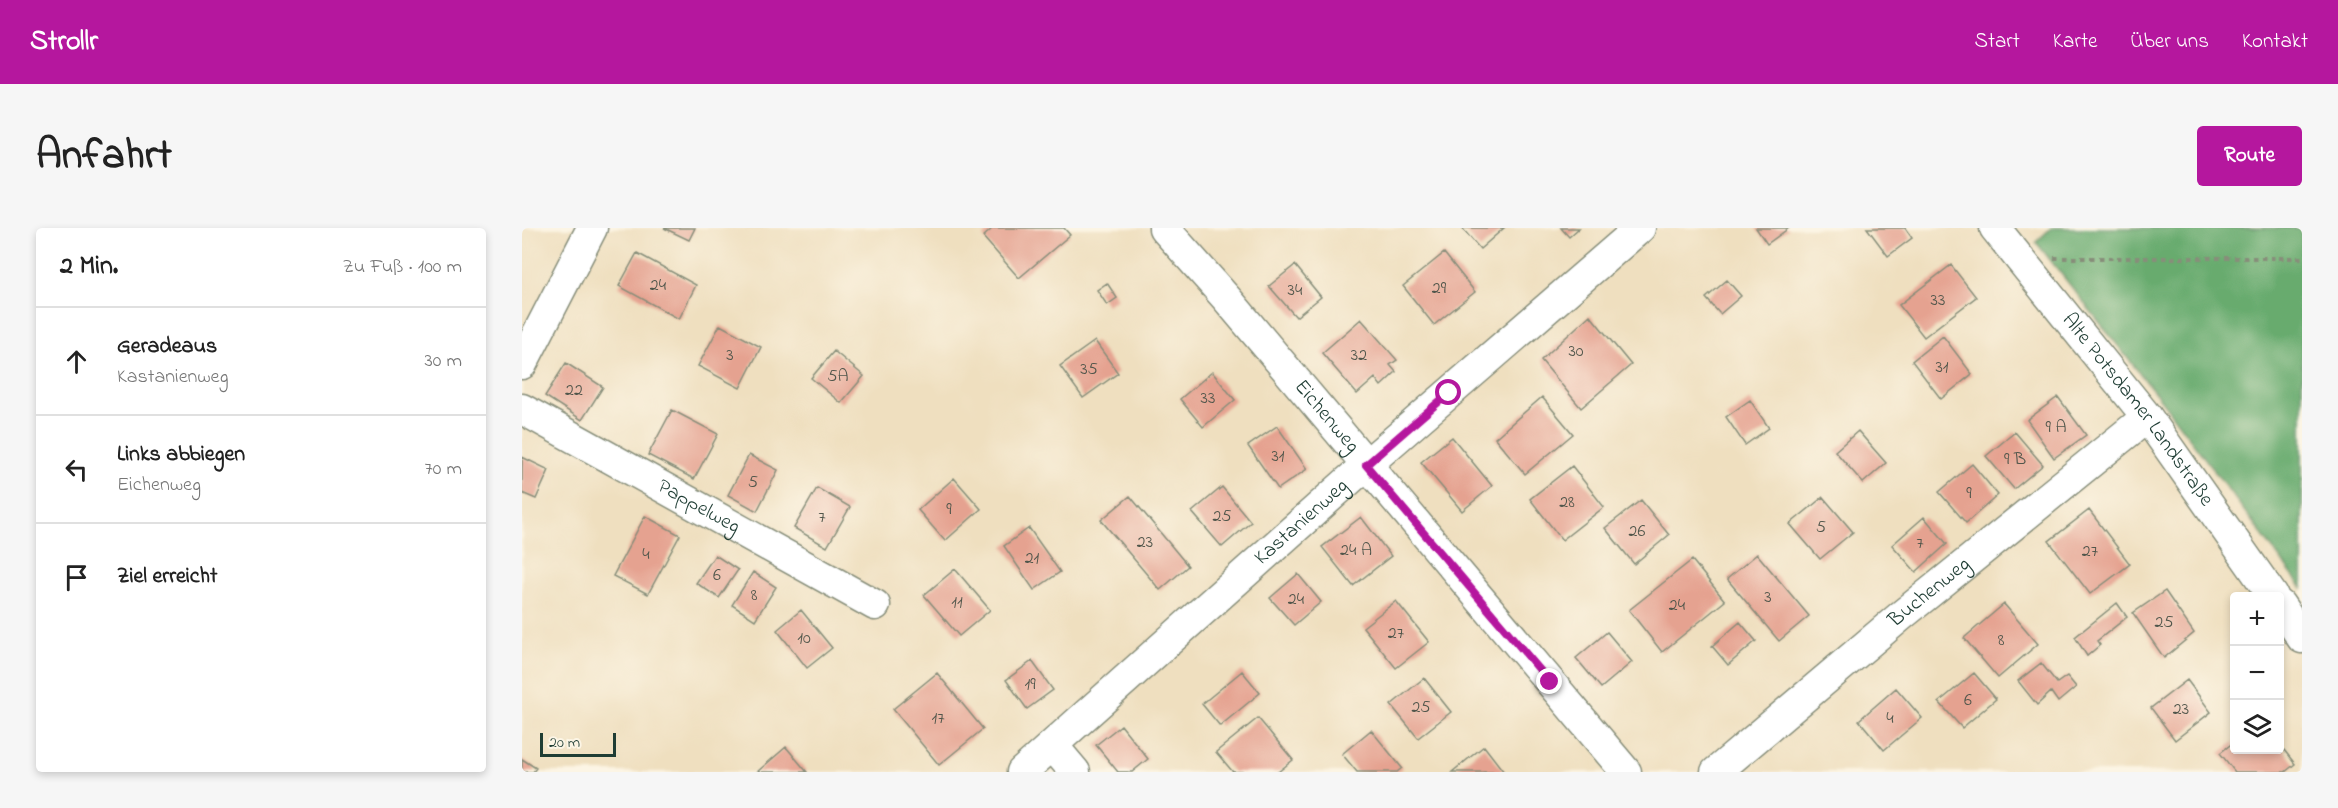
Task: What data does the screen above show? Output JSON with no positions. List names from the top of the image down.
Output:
{
  "streets": {
    "street": [
      "Alte Potsdamer Landstraße",
      "Eichenweg",
      "Pappelweg",
      "Kastanienweg",
      "Buchenweg"
    ]
  },
  "crossings": [
    ["Alte Potsdamer Landstraße", "Buchenweg"],
    ["Eichenweg", "Kastanienweg"]
  ],
  "house_numbers": [
    "24",
    "29",
    "34",
    "33",
    "30",
    "3",
    "32",
    "31",
    "35",
    "5A",
    "22",
    "33",
    "9 A",
    "31",
    "9 B",
    "5",
    "9",
    "28",
    "9",
    "25",
    "7",
    "5",
    "26",
    "23",
    "7",
    "24 A",
    "27",
    "4",
    "21",
    "6",
    "8",
    "3",
    "24",
    "11",
    "24",
    "25",
    "27",
    "10",
    "8",
    "19",
    "6",
    "25",
    "23",
    "17",
    "4"
  ],
  "scale_bar": "20 m",
  "page": {
    "header": "Strollr",
    "nav": [
      "Start",
      "Karte",
      "Über uns",
      "Kontakt"
    ],
    "title": "Anfahrt",
    "buttons": "Route",
    "heading": ["2 Min.", "Zu Fuß · 100 m"],
    "list": [
      ["Geradeaus", "Kastanienweg", "30 m"],
      ["Links abbiegen", "Eichenweg", "70 m"],
      "Ziel erreicht"
    ],
    "map_buttons": ["+", "−"],
    "scale": "20 m"
  }
}
